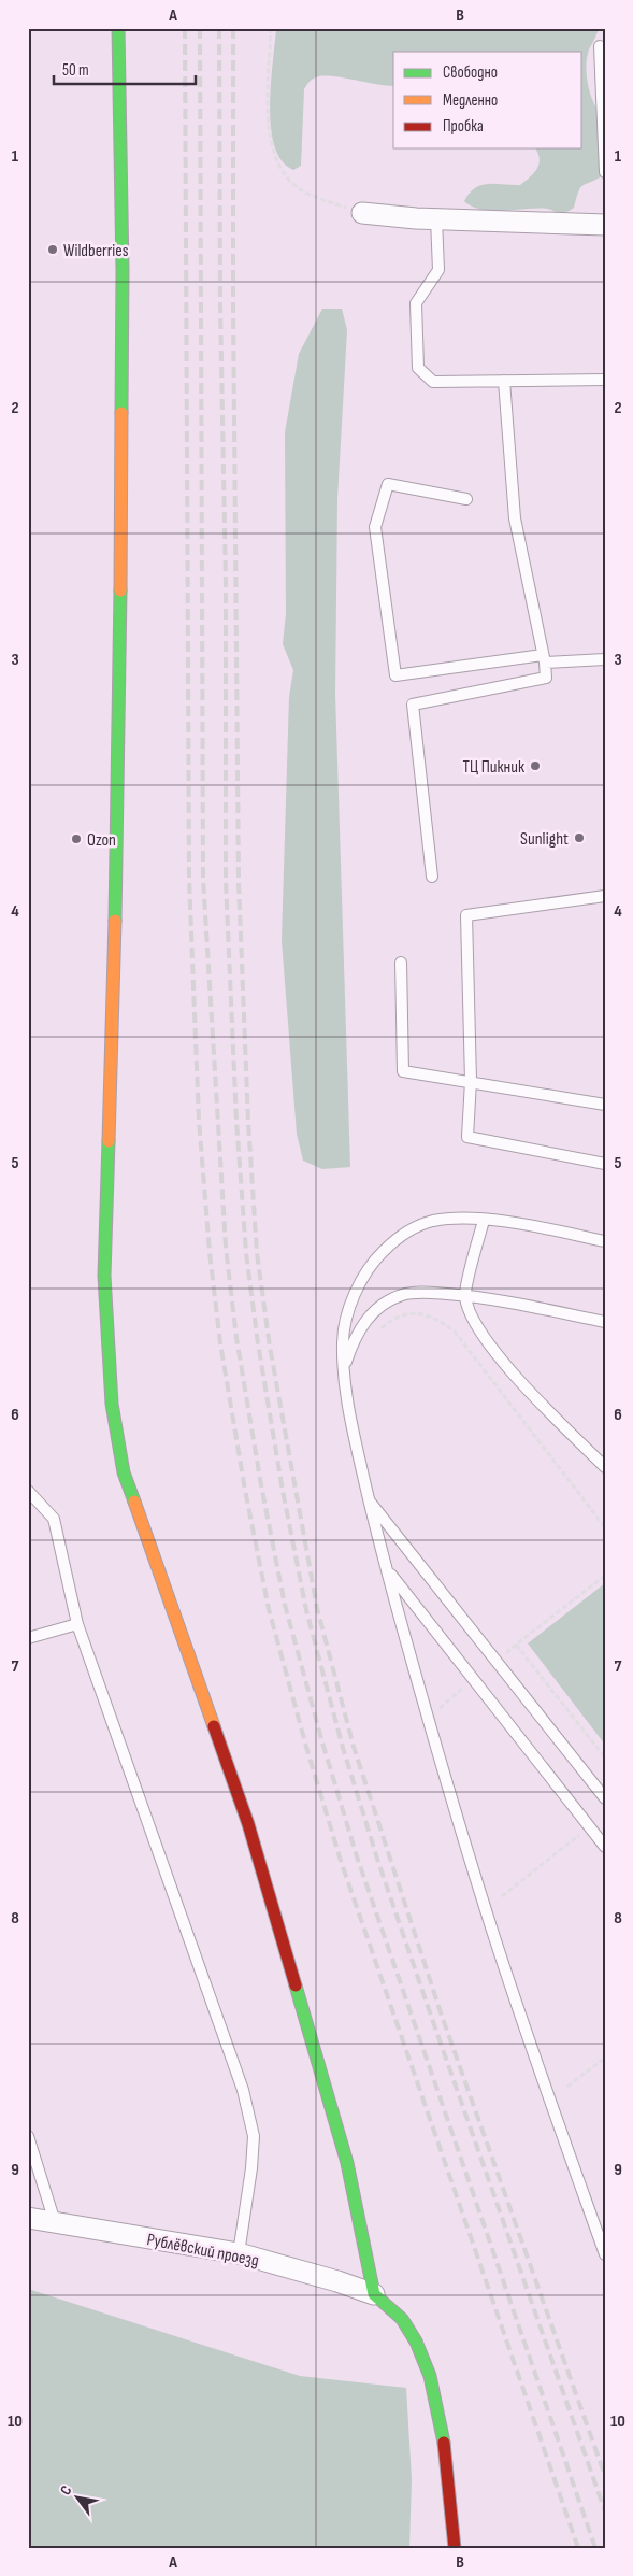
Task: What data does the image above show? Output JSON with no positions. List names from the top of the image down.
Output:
{
  "streets": {
    "street": ["Рублёвский проезд"]
  },
  "places": [
    "Wildberries",
    "ТЦ Пикник",
    "Sunlight",
    "Ozon"
  ],
  "legend": ["Свободно", "Медленно", "Пробка"],
  "scale_bar": "50 m",
  "north": "top left",
  "grid": {
    "columns": ["A", "B"],
    "rows": [
      "1",
      "2",
      "3",
      "4",
      "5",
      "6",
      "7",
      "8",
      "9",
      "10"
    ]
  }
}
